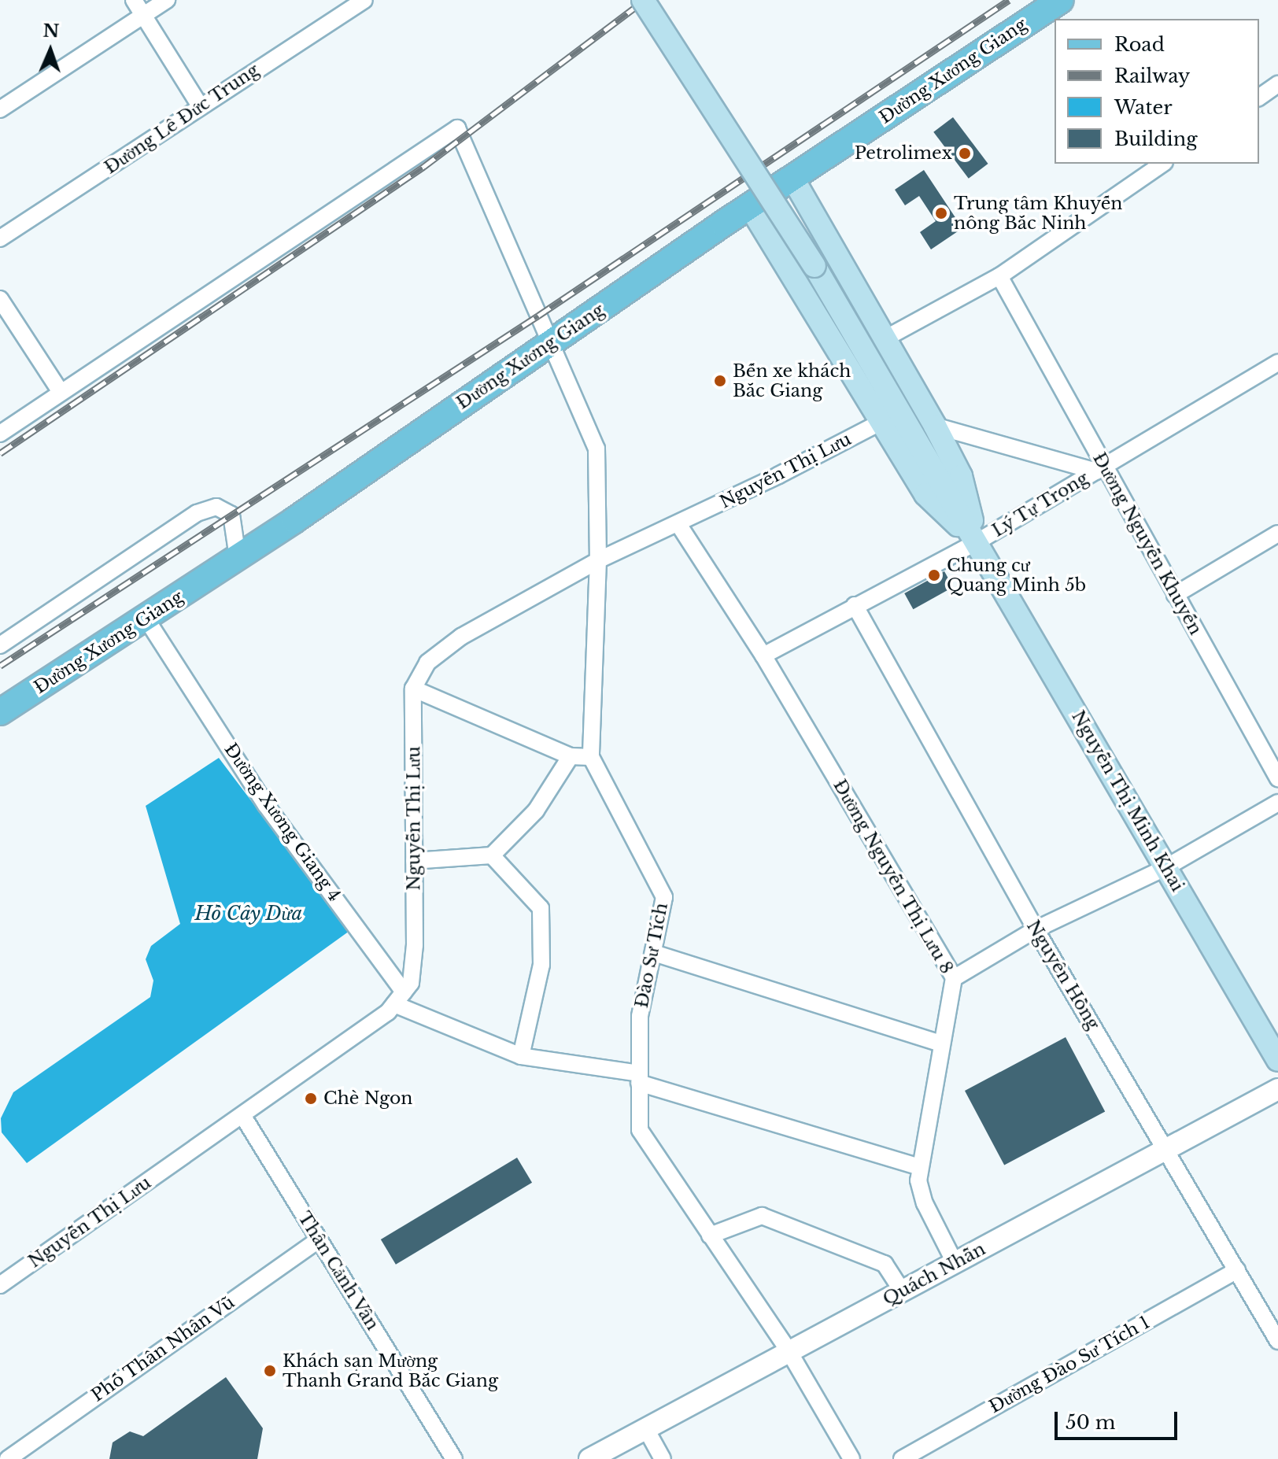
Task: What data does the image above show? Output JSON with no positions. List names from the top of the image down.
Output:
{
  "streets": {
    "main road": ["Đường Xương Giang", "Nguyễn Thị Minh Khai"],
    "street": [
      "Đường Lê Đức Trung",
      "Nguyễn Thị Lưu",
      "Lý Tự Trọng",
      "Đường Nguyễn Khuyến",
      "Đường Xương Giang 4",
      "Đường Nguyễn Thị Lưu 8",
      "Đào Sư Tích",
      "Nguyên Hồng",
      "Thân Cảnh Vân",
      "Quách Nhẫn",
      "Phố Thân Nhân Vũ",
      "Đường Đào Sư Tích 1"
    ]
  },
  "crossings": [
    ["Đường Xương Giang", "Đường Xương Giang 4"],
    ["Nguyễn Thị Lưu", "Đường Xương Giang 4"],
    ["Nguyễn Thị Lưu", "Đường Nguyễn Thị Lưu 8"],
    ["Nguyễn Thị Lưu", "Thân Cảnh Vân"],
    ["Lý Tự Trọng", "Đường Nguyễn Khuyến"],
    ["Lý Tự Trọng", "Nguyễn Thị Minh Khai"],
    ["Lý Tự Trọng", "Đường Nguyễn Thị Lưu 8"],
    ["Lý Tự Trọng", "Nguyên Hồng"],
    ["Đường Nguyễn Thị Lưu 8", "Quách Nhẫn"],
    ["Đào Sư Tích", "Quách Nhẫn"],
    ["Nguyên Hồng", "Quách Nhẫn"],
    ["Nguyên Hồng", "Đường Đào Sư Tích 1"],
    ["Thân Cảnh Vân", "Phố Thân Nhân Vũ"]
  ],
  "water": ["Hồ Cây Dừa"],
  "places": [
    "Petrolimex",
    "Trung tâm Khuyến nông Bắc Ninh",
    "Bến xe khách Bắc Giang",
    "Chung cư Quang Minh 5b",
    "Chè Ngon",
    "Khách sạn Mường Thanh Grand Bắc Giang"
  ],
  "legend": [
    "Road",
    "Railway",
    "Water",
    "Building"
  ],
  "scale_bar": "50 m",
  "north": "top"
}
